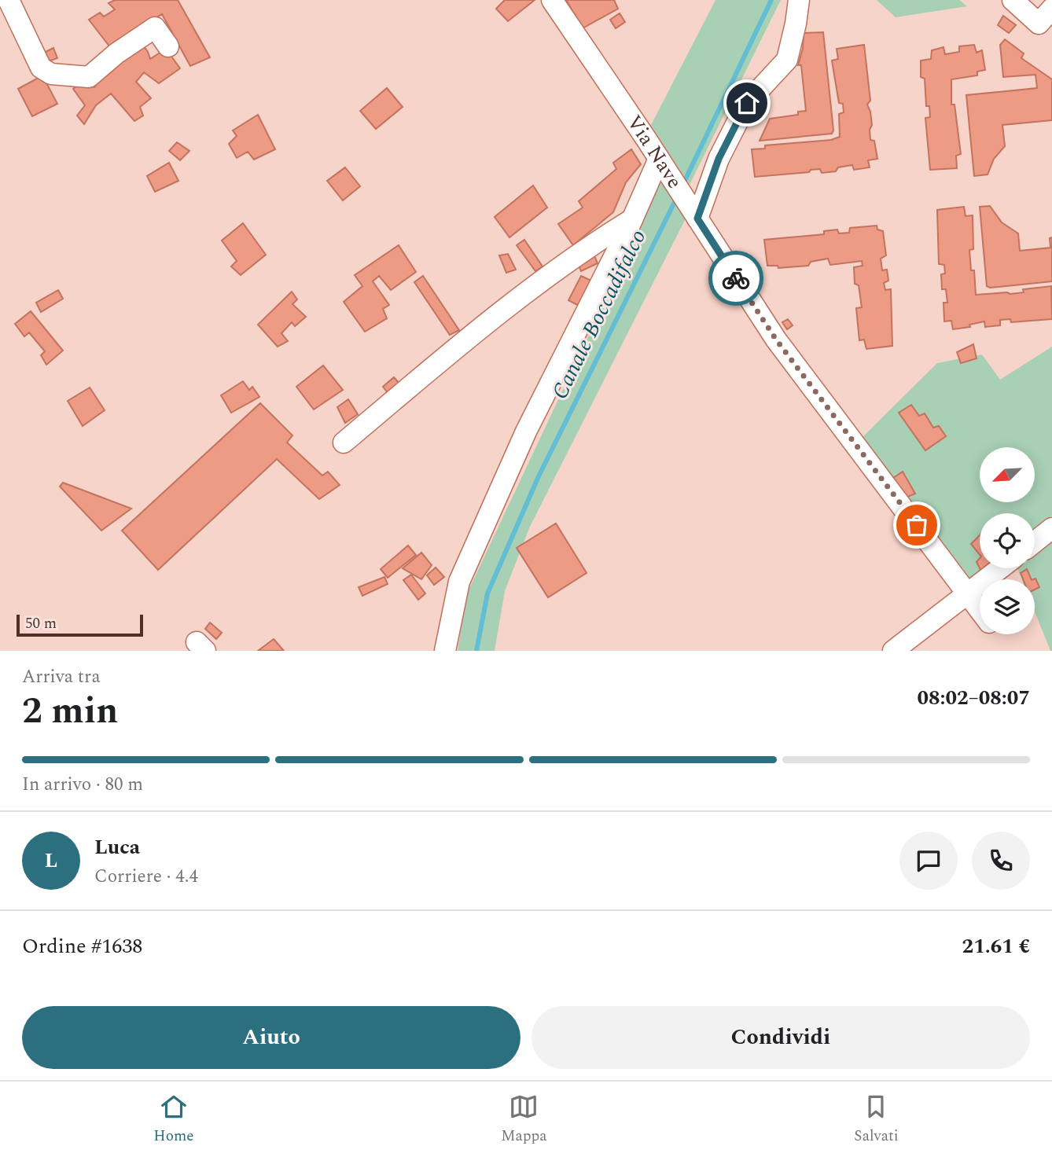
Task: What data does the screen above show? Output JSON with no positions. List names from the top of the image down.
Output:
{
  "streets": {
    "street": ["Via Nave"]
  },
  "water": ["Canale Boccadifalco"],
  "scale_bar": "50 m",
  "north": "bottom left",
  "page": {
    "scale": "50 m",
    "heading": ["2 min", "Arriva tra", "08:02–08:07"],
    "panel": [
      "Luca",
      "Corriere · 4.4",
      "Ordine #1638",
      "21.61 €"
    ],
    "bar": "In arrivo · 80 m",
    "round": "L",
    "buttons": ["Aiuto", "Condividi"],
    "tabs": ["Home", "Mappa", "Salvati"]
  }
}
